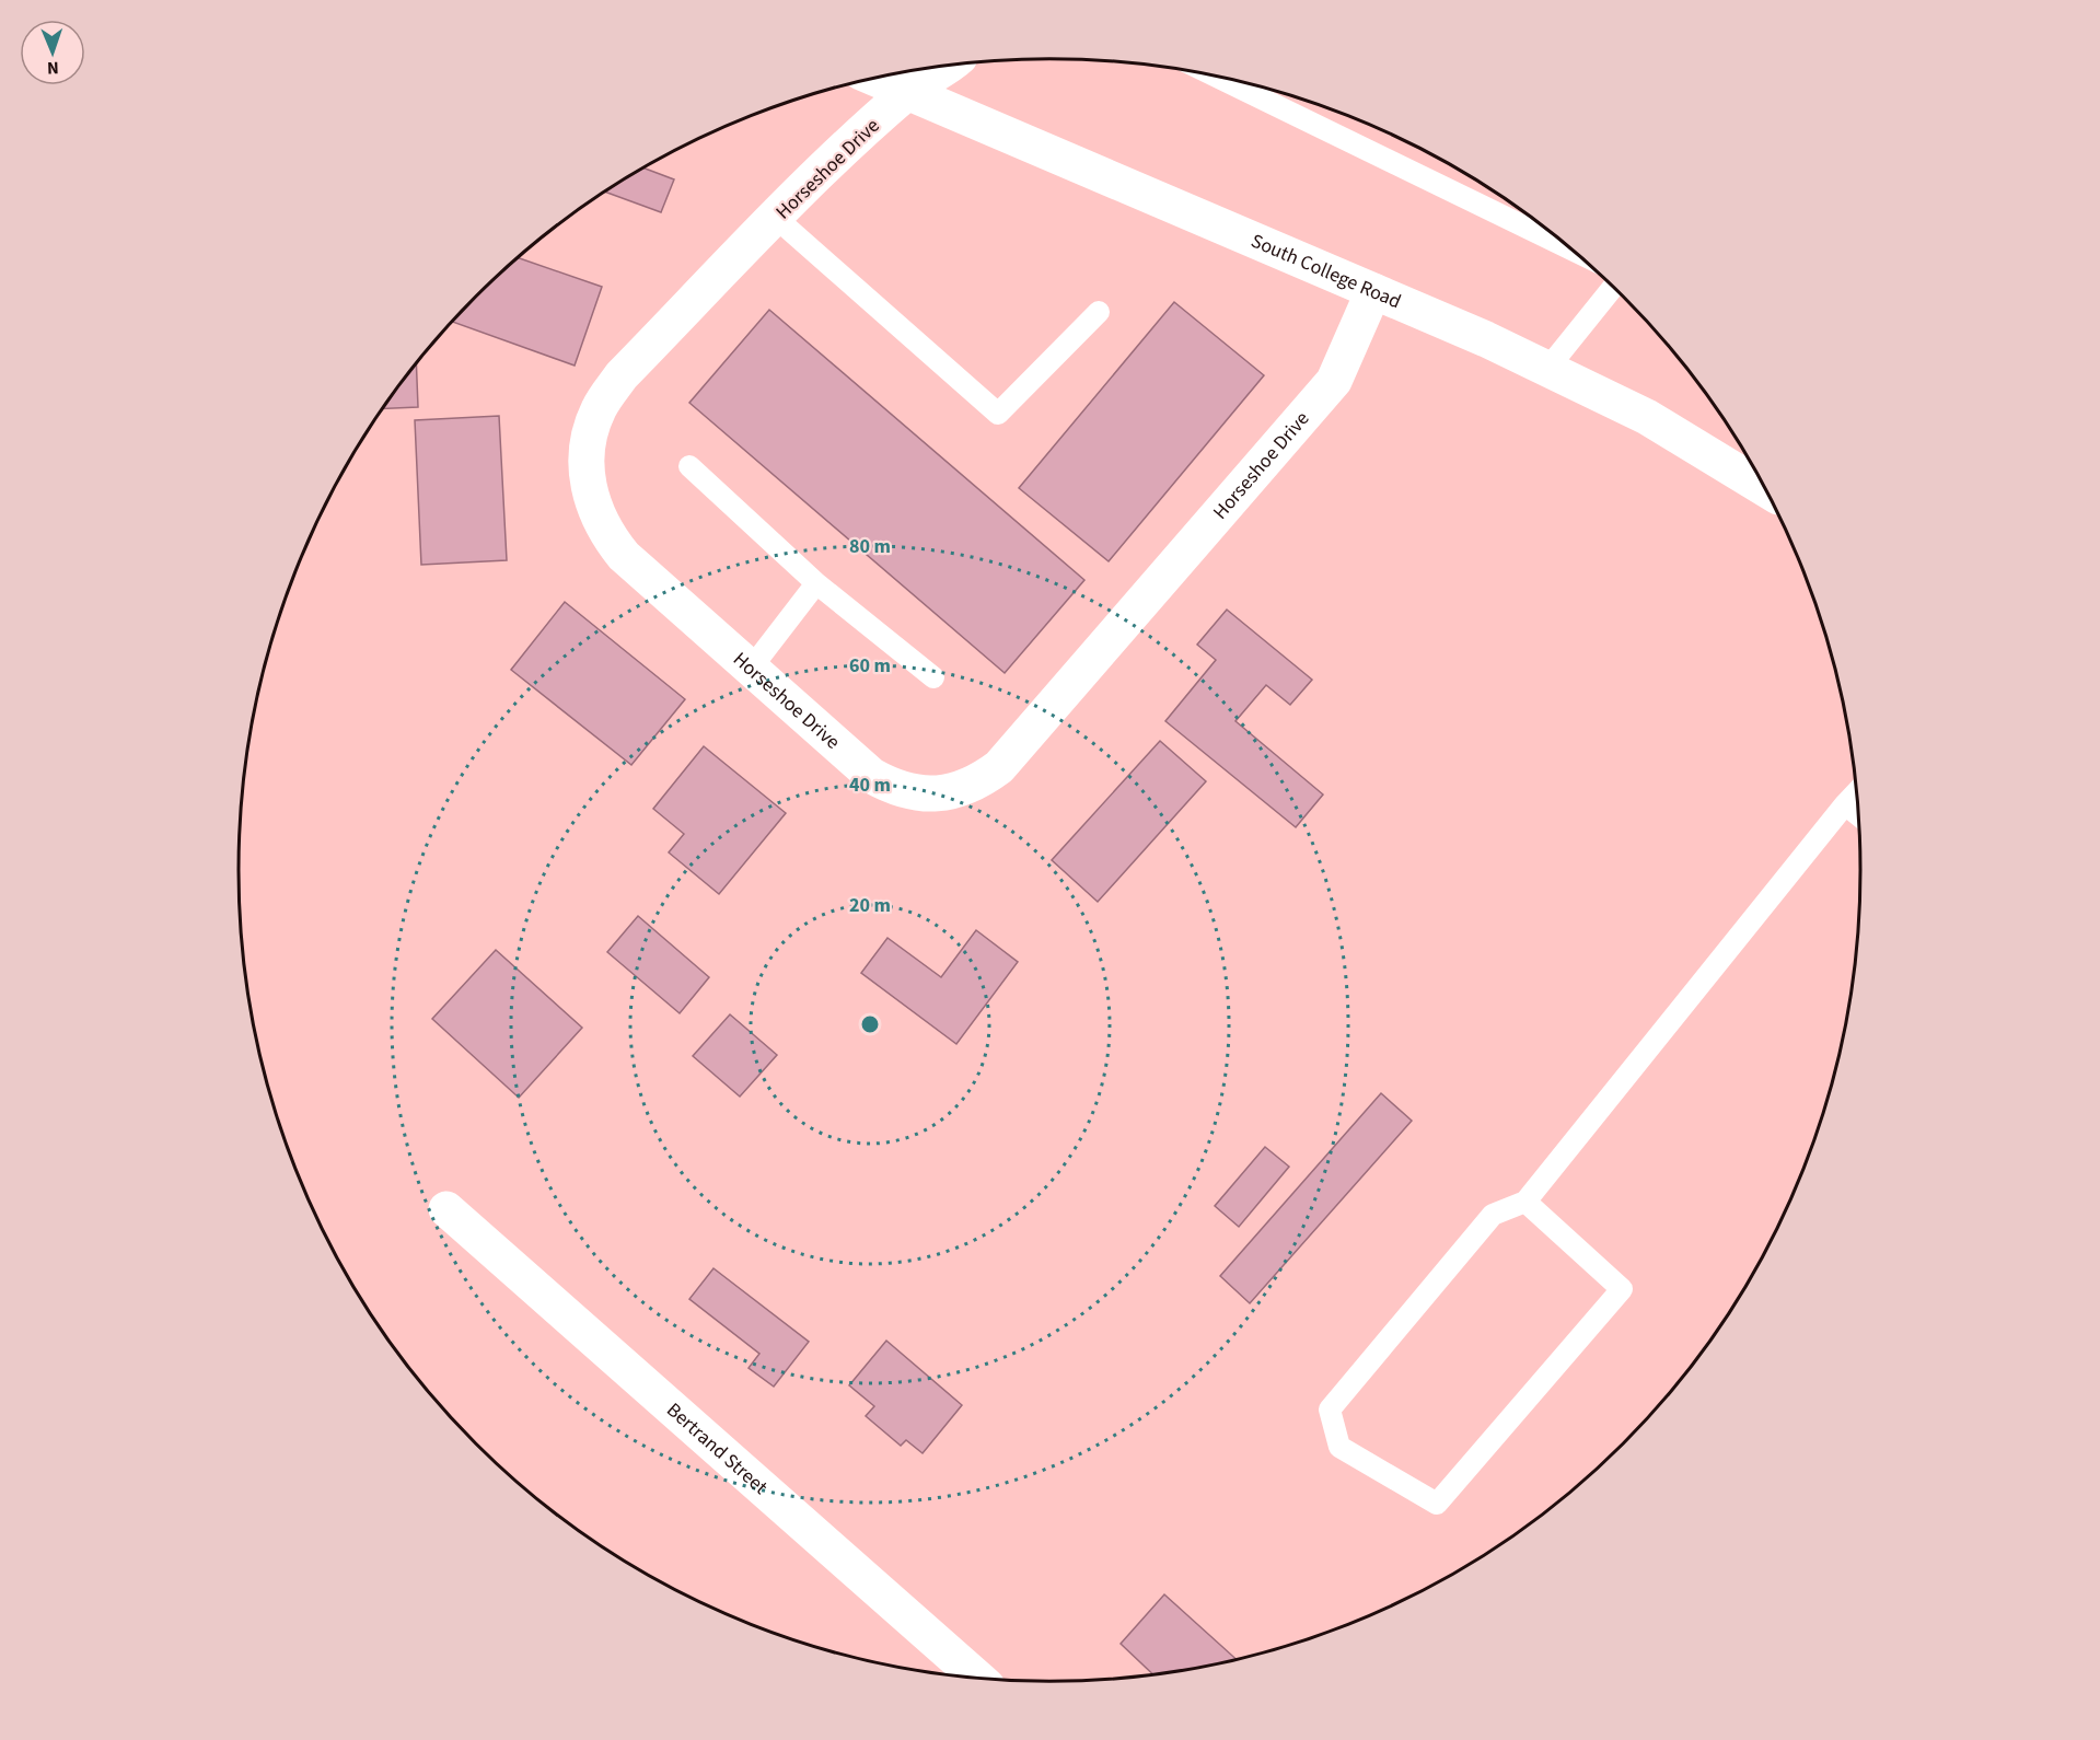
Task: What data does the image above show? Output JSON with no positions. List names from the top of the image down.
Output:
{
  "streets": {
    "street": ["Horseshoe Drive", "South College Road", "Bertrand Street"]
  },
  "crossings": [
    ["Horseshoe Drive", "South College Road"]
  ],
  "north": "bottom",
  "rings": [
    "80 m",
    "60 m",
    "40 m",
    "20 m"
  ]
}
